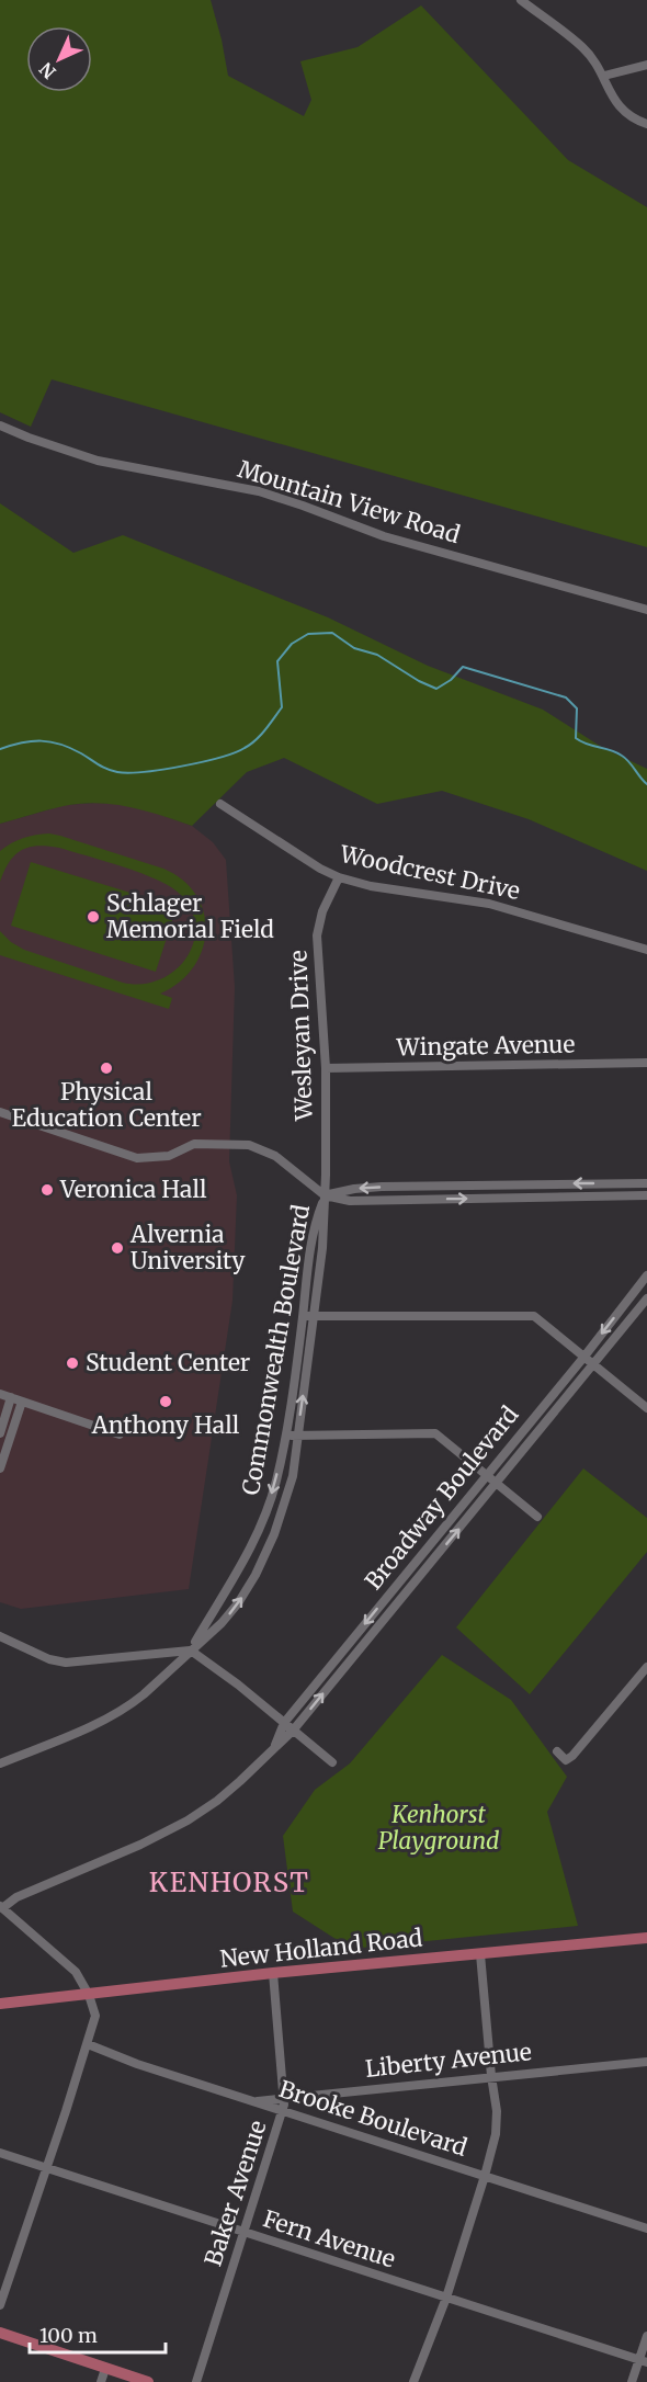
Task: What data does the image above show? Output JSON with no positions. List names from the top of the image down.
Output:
{
  "streets": {
    "main road": ["New Holland Road"],
    "street": [
      "Mountain View Road",
      "Woodcrest Drive",
      "Wesleyan Drive",
      "Wingate Avenue",
      "Commonwealth Boulevard",
      "Broadway Boulevard",
      "Liberty Avenue",
      "Brooke Boulevard",
      "Baker Avenue",
      "Fern Avenue"
    ]
  },
  "crossings": [
    ["Woodcrest Drive", "Wesleyan Drive"],
    ["Wesleyan Drive", "Wingate Avenue"],
    ["Wesleyan Drive", "Commonwealth Boulevard"],
    ["New Holland Road", "Baker Avenue"],
    ["Liberty Avenue", "Brooke Boulevard"],
    ["Liberty Avenue", "Baker Avenue"],
    ["Brooke Boulevard", "Baker Avenue"],
    ["Baker Avenue", "Fern Avenue"]
  ],
  "districts": ["KENHORST"],
  "parks": ["Kenhorst Playground"],
  "places": [
    "Schlager Memorial Field",
    "Physical Education Center",
    "Veronica Hall",
    "Alvernia University",
    "Student Center",
    "Anthony Hall"
  ],
  "scale_bar": "100 m",
  "north": "bottom left"
}
